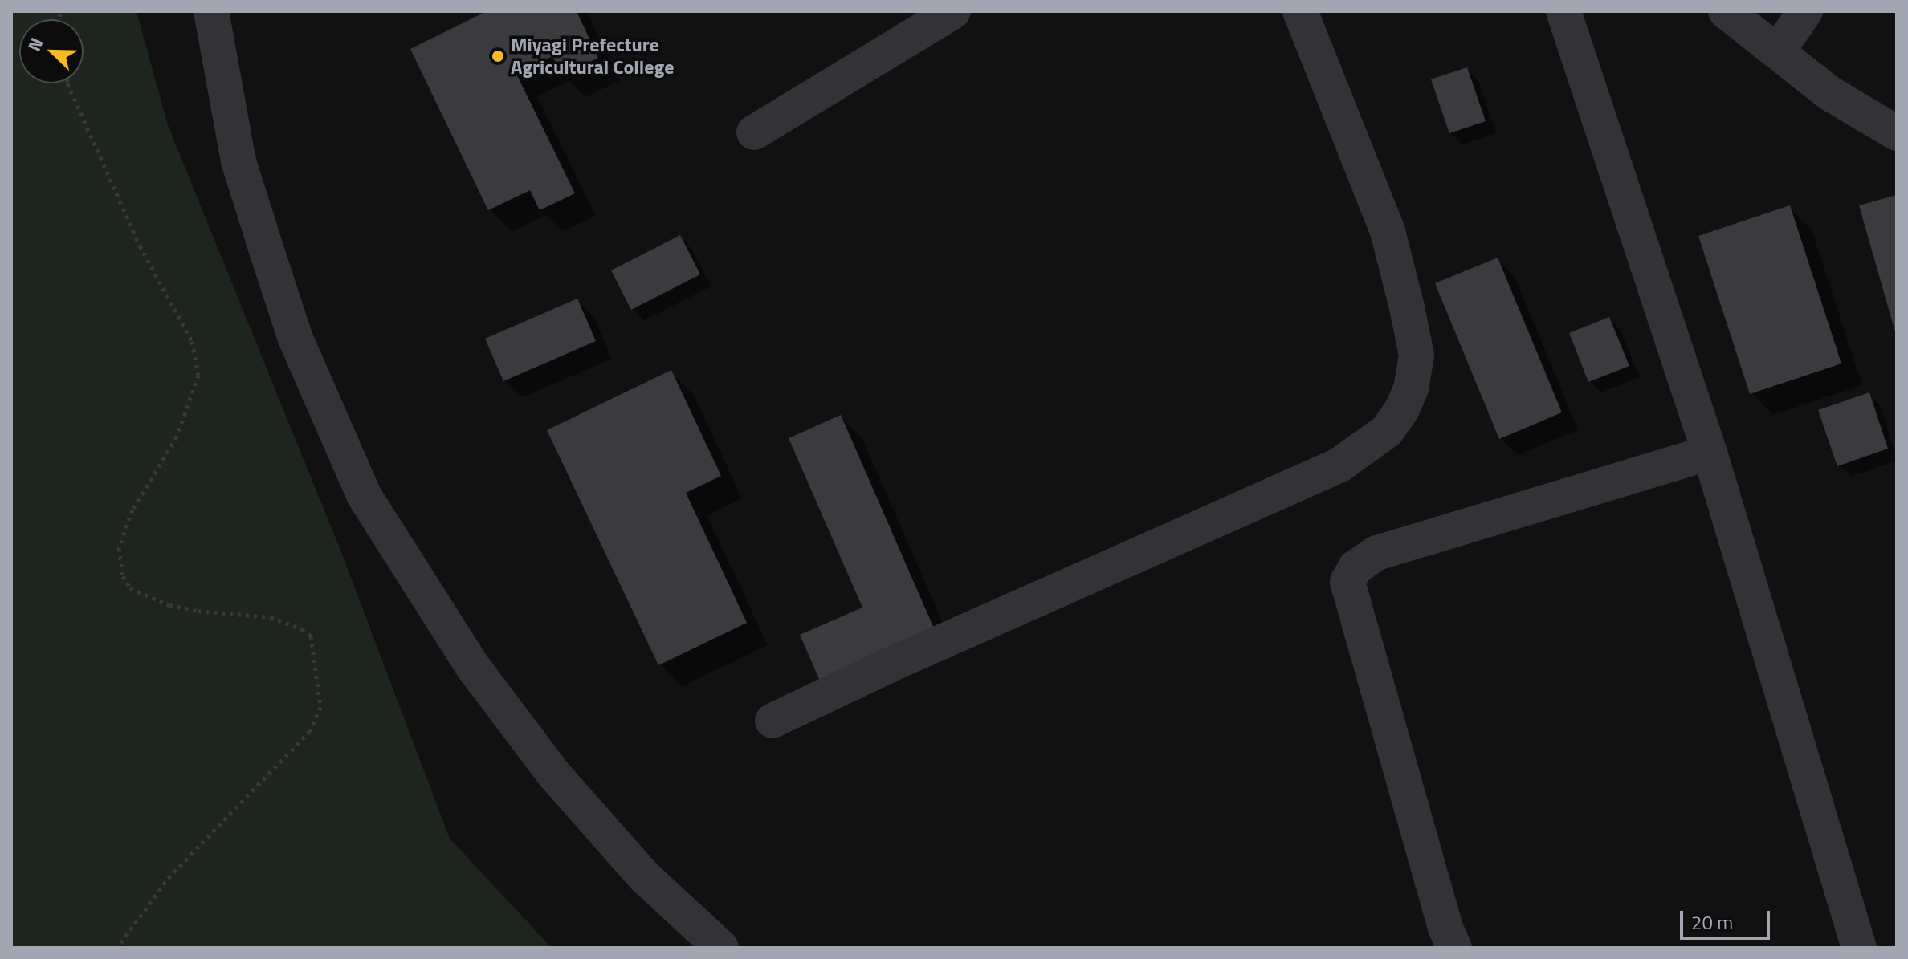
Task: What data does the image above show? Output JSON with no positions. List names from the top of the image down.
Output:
{
  "places": ["Miyagi Prefecture Agricultural College"],
  "scale_bar": "20 m",
  "north": "top left"
}
